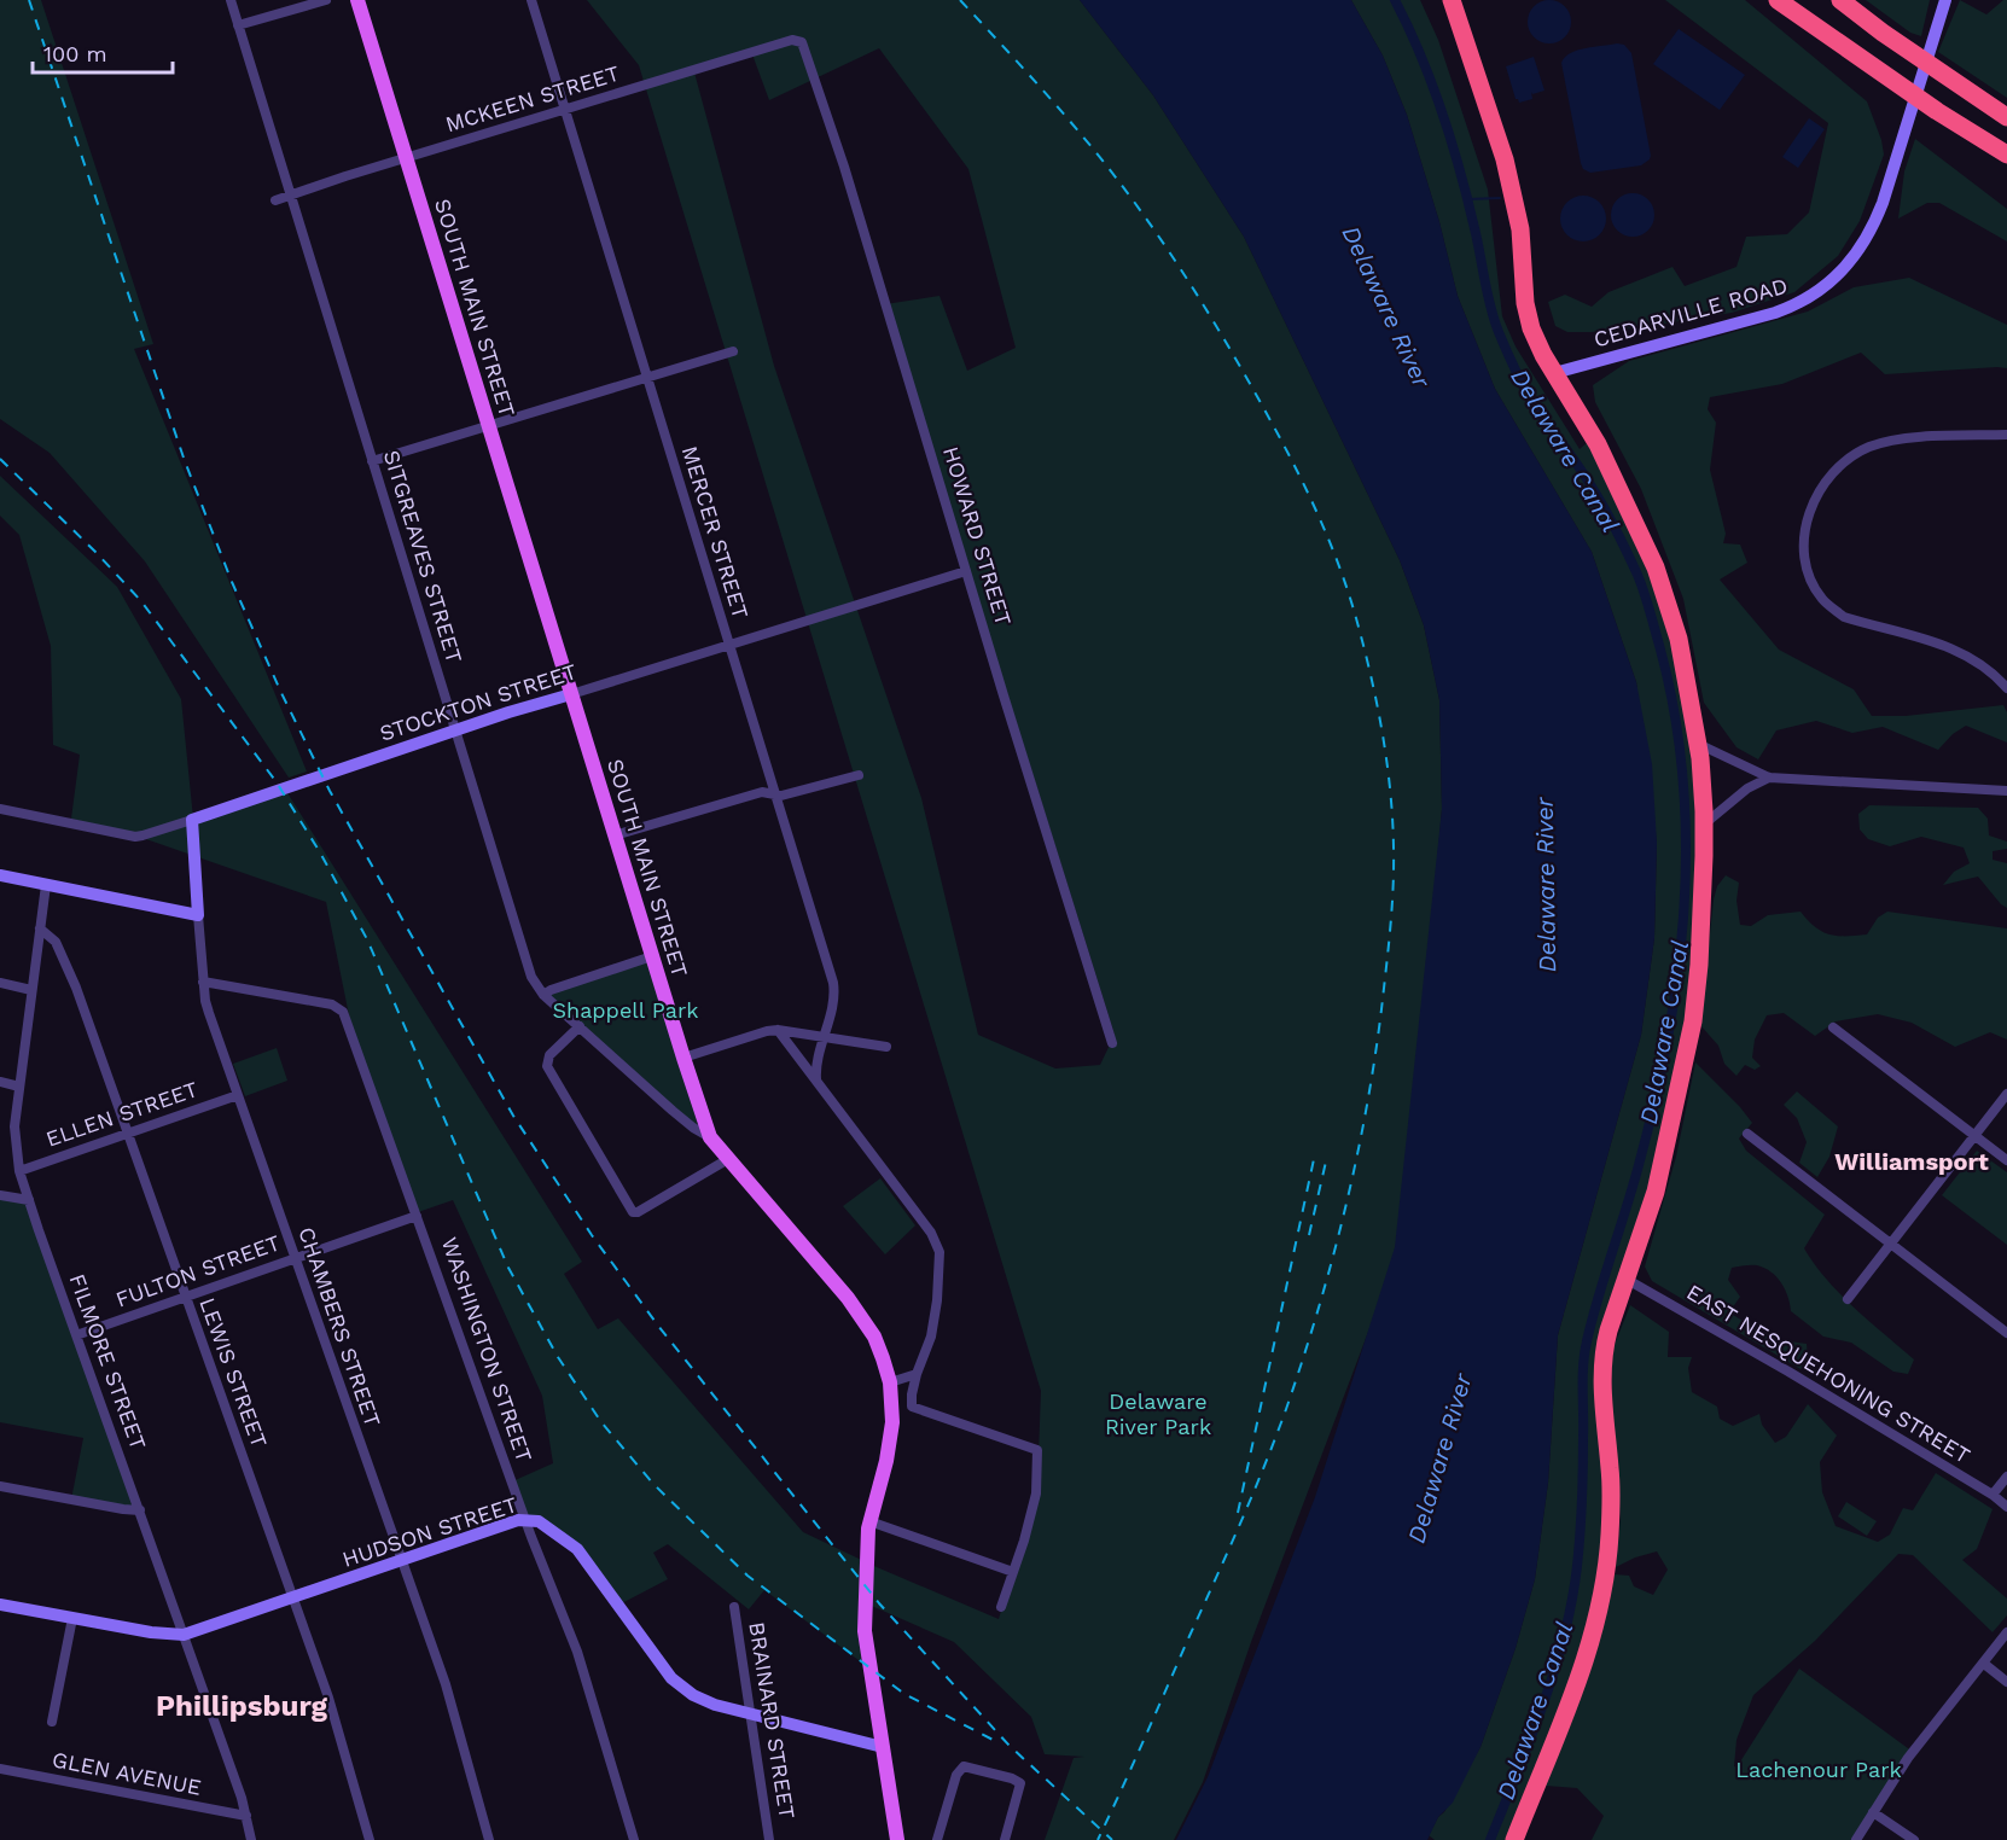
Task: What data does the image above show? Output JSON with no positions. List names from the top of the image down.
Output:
{
  "streets": {
    "main road": ["SOUTH MAIN STREET"],
    "street": [
      "MCKEEN STREET",
      "CEDARVILLE ROAD",
      "MERCER STREET",
      "HOWARD STREET",
      "SITGREAVES STREET",
      "STOCKTON STREET",
      "ELLEN STREET",
      "FULTON STREET",
      "CHAMBERS STREET",
      "WASHINGTON STREET",
      "FILMORE STREET",
      "LEWIS STREET",
      "EAST NESQUEHONING STREET",
      "HUDSON STREET",
      "BRAINARD STREET",
      "GLEN AVENUE"
    ]
  },
  "crossings": [
    ["MCKEEN STREET", "SOUTH MAIN STREET"],
    ["MCKEEN STREET", "MERCER STREET"],
    ["MCKEEN STREET", "HOWARD STREET"],
    ["MCKEEN STREET", "SITGREAVES STREET"],
    ["SOUTH MAIN STREET", "SITGREAVES STREET"],
    ["SOUTH MAIN STREET", "STOCKTON STREET"],
    ["SOUTH MAIN STREET", "HUDSON STREET"],
    ["MERCER STREET", "STOCKTON STREET"],
    ["HOWARD STREET", "STOCKTON STREET"],
    ["SITGREAVES STREET", "STOCKTON STREET"],
    ["STOCKTON STREET", "CHAMBERS STREET"],
    ["ELLEN STREET", "CHAMBERS STREET"],
    ["ELLEN STREET", "FILMORE STREET"],
    ["ELLEN STREET", "LEWIS STREET"],
    ["FULTON STREET", "CHAMBERS STREET"],
    ["FULTON STREET", "WASHINGTON STREET"],
    ["FULTON STREET", "FILMORE STREET"],
    ["FULTON STREET", "LEWIS STREET"],
    ["CHAMBERS STREET", "WASHINGTON STREET"],
    ["CHAMBERS STREET", "HUDSON STREET"],
    ["WASHINGTON STREET", "HUDSON STREET"],
    ["FILMORE STREET", "LEWIS STREET"],
    ["FILMORE STREET", "HUDSON STREET"],
    ["FILMORE STREET", "GLEN AVENUE"],
    ["LEWIS STREET", "HUDSON STREET"],
    ["HUDSON STREET", "BRAINARD STREET"]
  ],
  "districts": ["Williamsport", "Phillipsburg"],
  "water": ["Delaware River", "Delaware Canal"],
  "parks": ["Shappell Park", "Delaware River Park", "Lachenour Park"],
  "scale_bar": "100 m"
}
